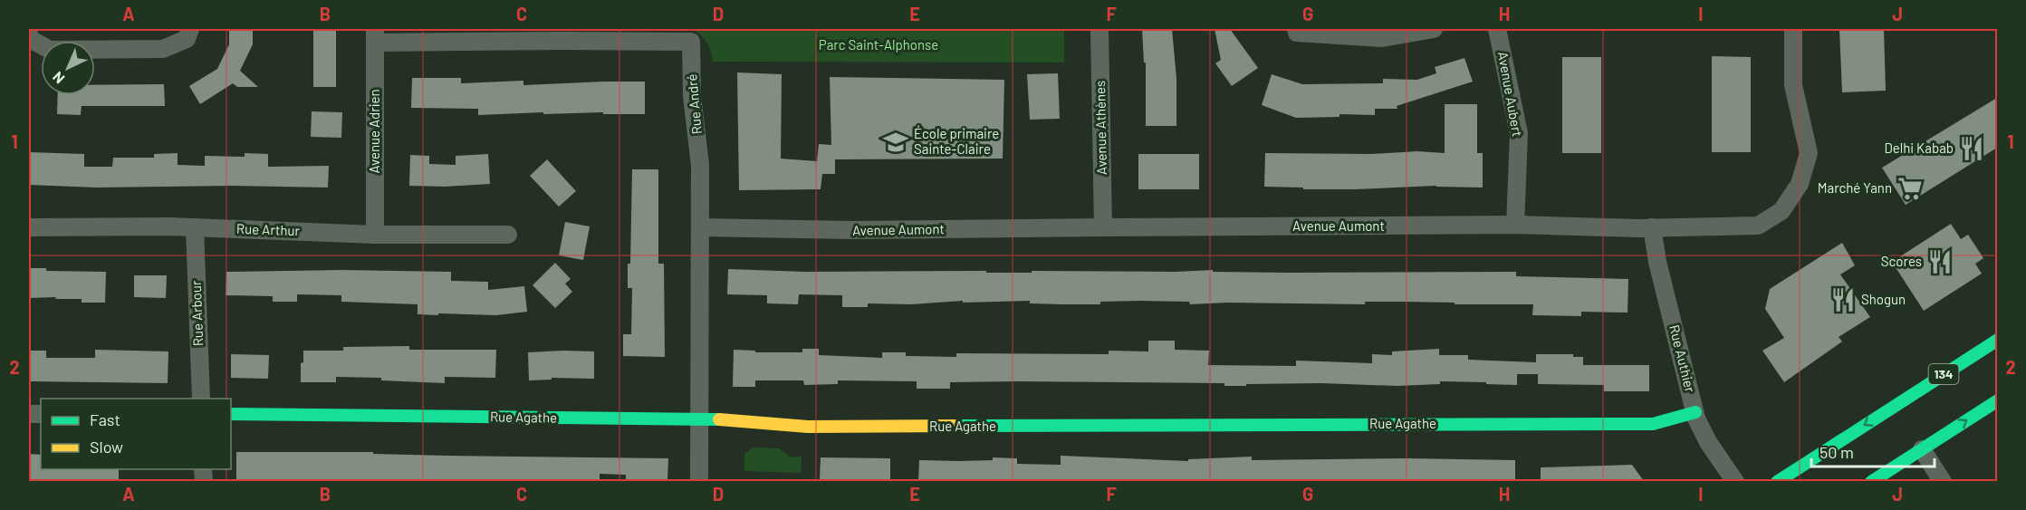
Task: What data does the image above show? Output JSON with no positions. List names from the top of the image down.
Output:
{
  "streets": {
    "street": [
      "Avenue Aubert",
      "Rue André",
      "Avenue Athènes",
      "Avenue Adrien",
      "Avenue Aumont",
      "Rue Arthur",
      "Rue Arbour",
      "Rue Authier",
      "134",
      "Rue Agathe"
    ]
  },
  "crossings": [
    ["Avenue Aubert", "Avenue Aumont"],
    ["Rue André", "Avenue Adrien"],
    ["Rue André", "Avenue Aumont"],
    ["Rue André", "Rue Agathe"],
    ["Avenue Athènes", "Avenue Aumont"],
    ["Avenue Adrien", "Rue Arthur"],
    ["Avenue Aumont", "Rue Authier"],
    ["Rue Arthur", "Rue Arbour"],
    ["Rue Authier", "Rue Agathe"]
  ],
  "parks": ["Parc Saint-Alphonse"],
  "places": {
    "school or university": ["École primaire Sainte-Claire"],
    "restaurant": ["Delhi Kabab", "Scores", "Shogun"],
    "supermarket": ["Marché Yann"]
  },
  "legend": ["Fast", "Slow"],
  "scale_bar": "50 m",
  "north": "bottom left",
  "grid": {
    "columns": [
      "A",
      "B",
      "C",
      "D",
      "E",
      "F",
      "G",
      "H",
      "I",
      "J"
    ],
    "rows": ["1", "2"]
  }
}
